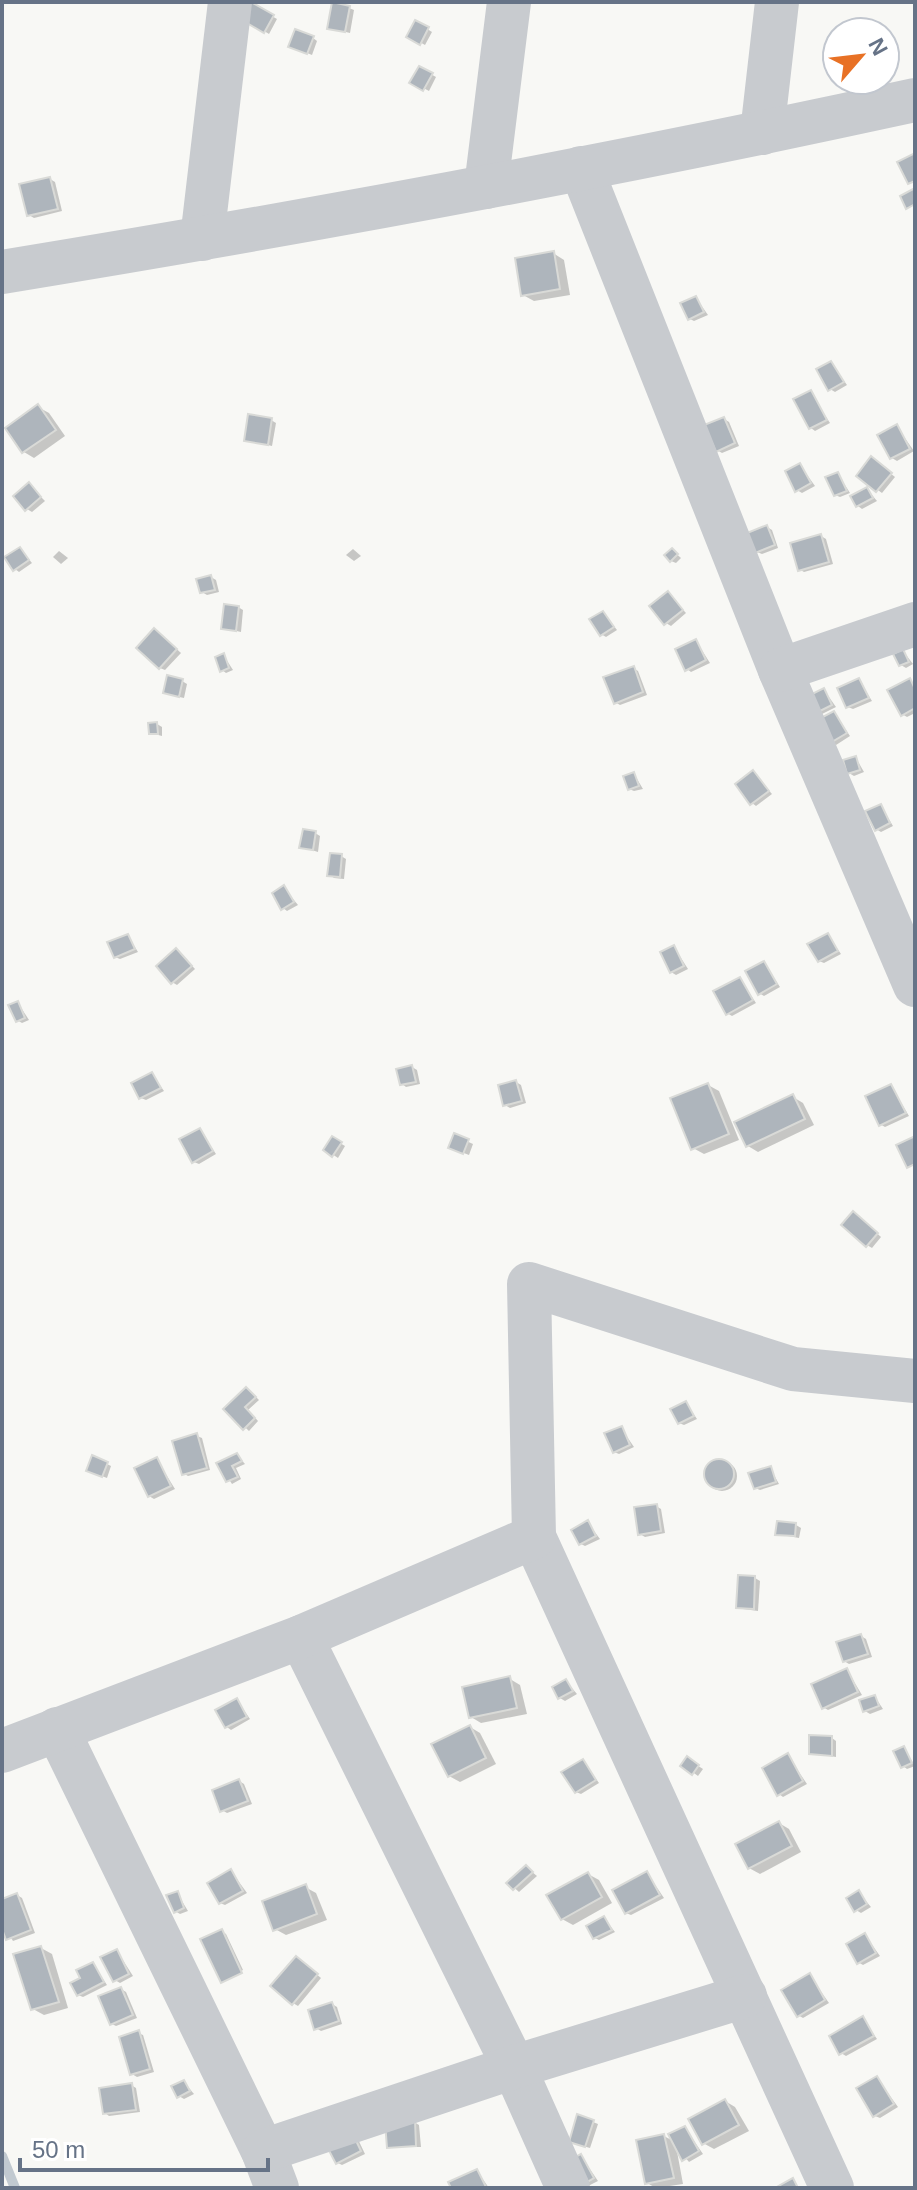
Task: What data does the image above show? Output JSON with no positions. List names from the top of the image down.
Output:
{
  "scale_bar": "50 m",
  "north": "top right"
}
